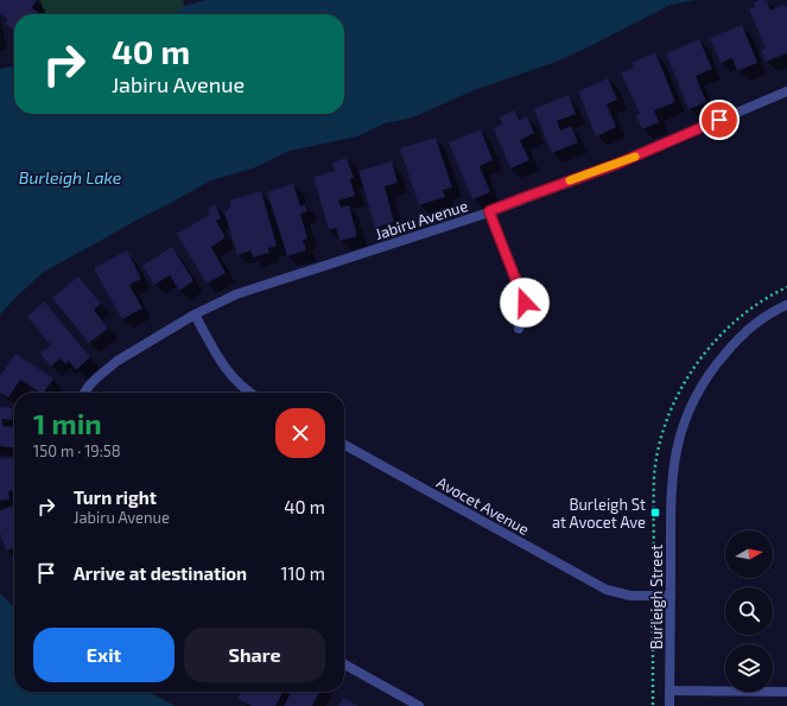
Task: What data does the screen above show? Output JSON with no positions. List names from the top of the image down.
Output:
{
  "streets": {
    "street": ["Jabiru Avenue", "Avocet Avenue", "Burleigh Street"]
  },
  "crossings": [
    ["Avocet Avenue", "Burleigh Street"]
  ],
  "water": ["Burleigh Lake"],
  "places": {
    "transit": ["Burleigh St at Avocet Ave"]
  },
  "north": "right",
  "page": {
    "turn": ["40 m", "Jabiru Avenue"],
    "heading": ["1 min", "150 m · 19:58"],
    "list": [
      {
        "name": "Turn right",
        "note": "Jabiru Avenue",
        "value": "40 m"
      },
      {
        "name": "Arrive at destination",
        "value": "110 m"
      }
    ],
    "buttons": ["Exit", "Share"]
  }
}
